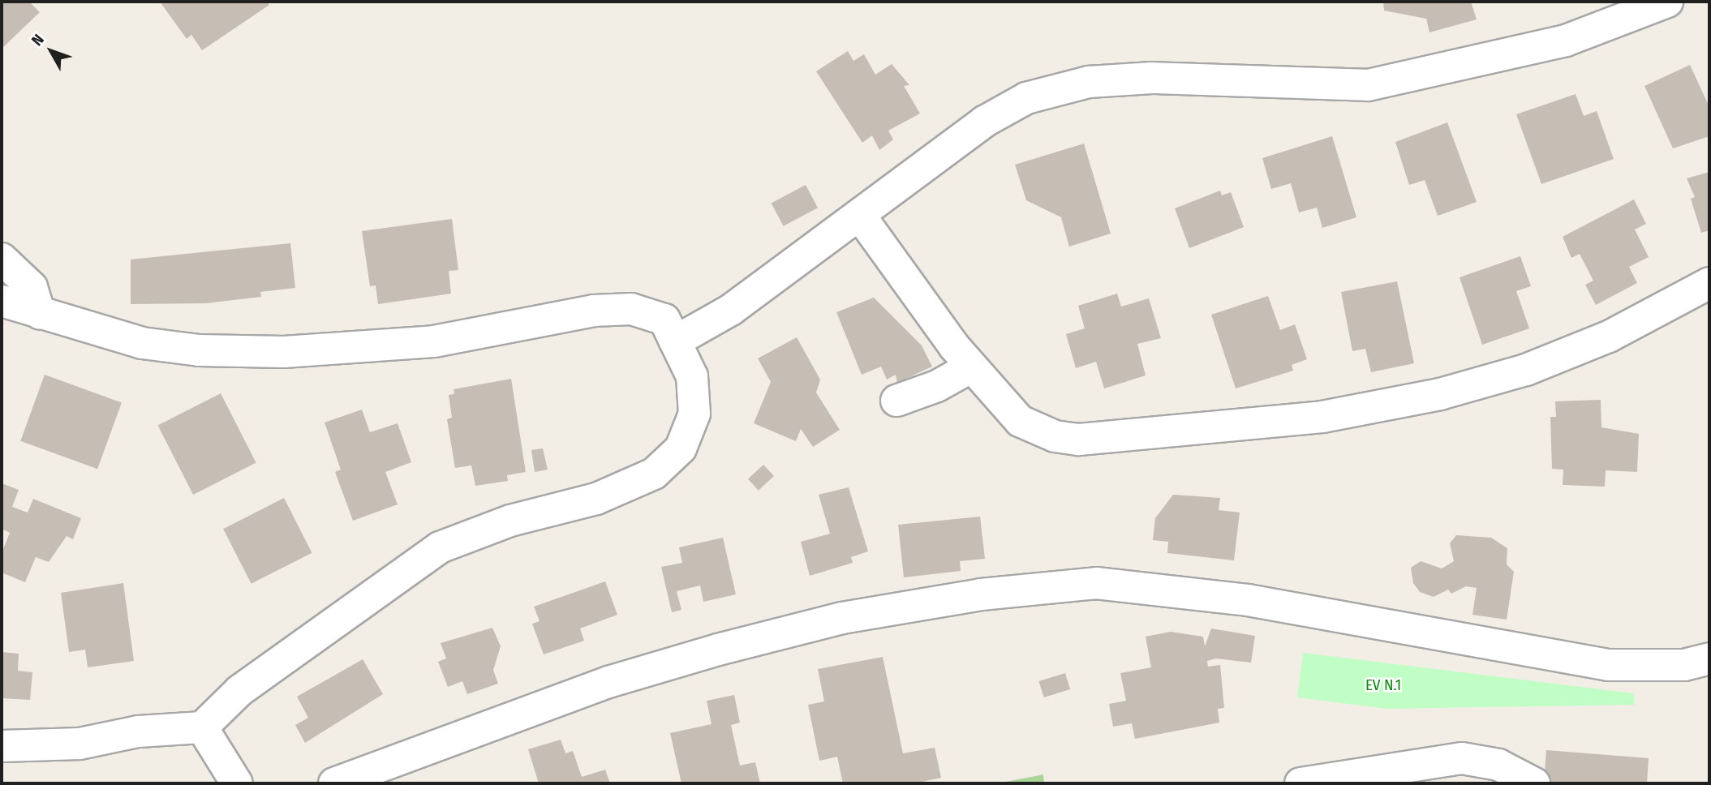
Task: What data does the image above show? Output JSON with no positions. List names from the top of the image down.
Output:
{
  "parks": ["EV N.1"],
  "north": "top left"
}
